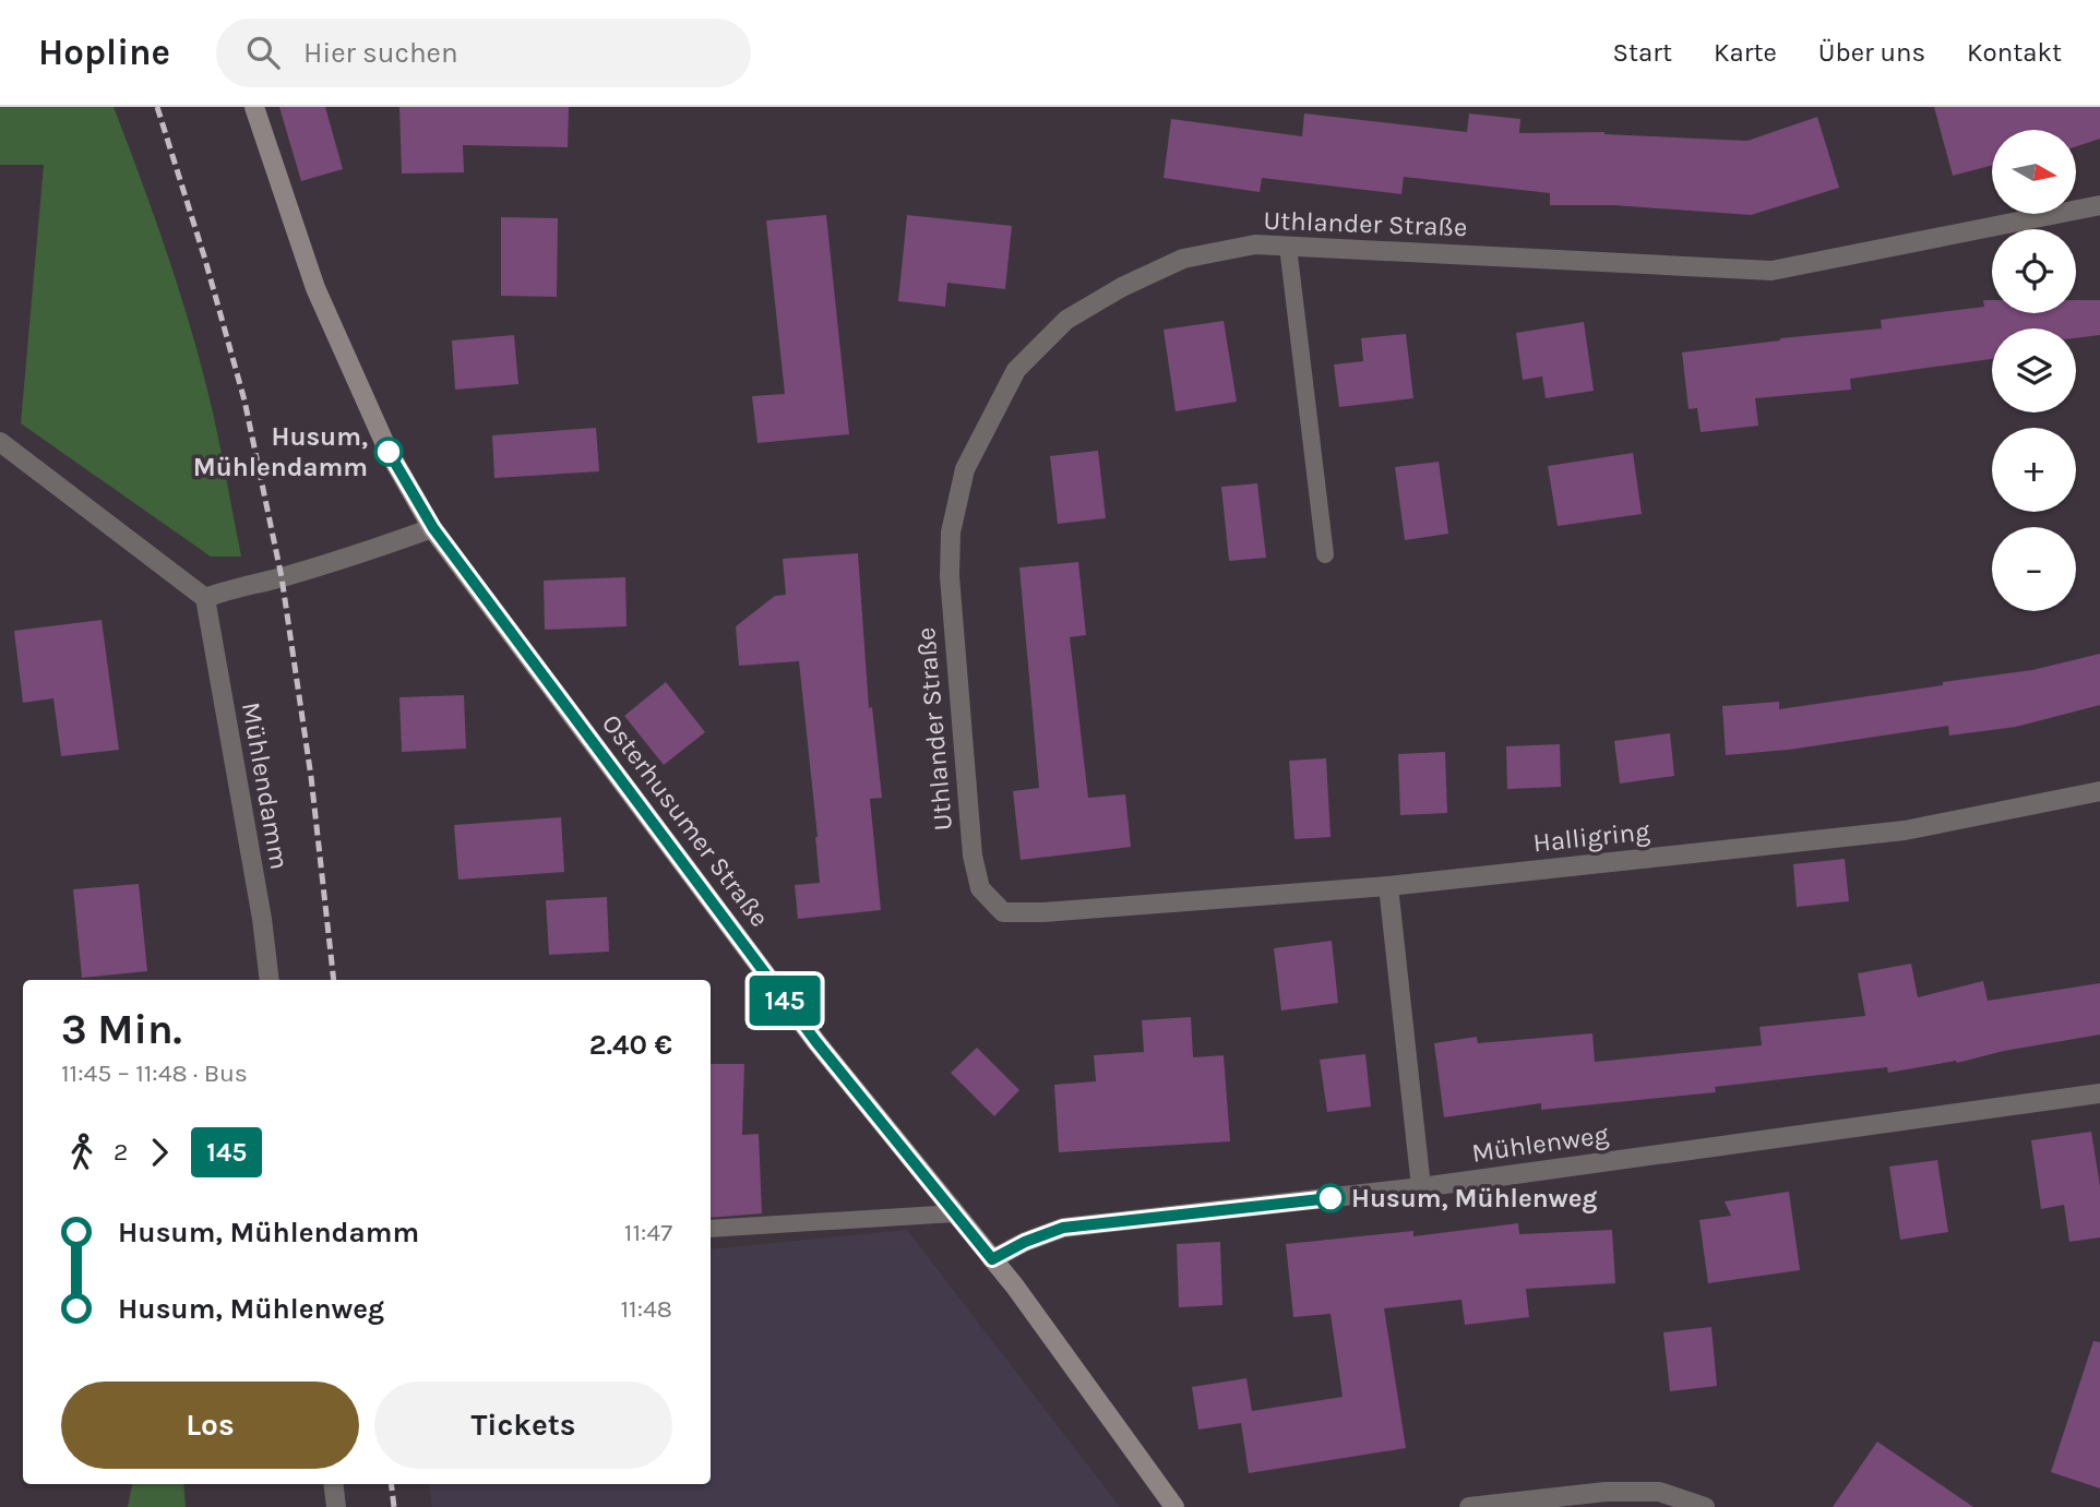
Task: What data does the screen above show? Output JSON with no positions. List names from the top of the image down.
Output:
{
  "streets": {
    "street": [
      "Uthlander Straße",
      "Mühlendamm",
      "Osterhusumer Straße",
      "Halligring",
      "Mühlenweg"
    ]
  },
  "crossings": [
    ["Uthlander Straße", "Halligring"],
    ["Osterhusumer Straße", "Mühlenweg"]
  ],
  "places": ["Husum, Mühlendamm", "Husum, Mühlenweg"],
  "lines": ["bus line 145"],
  "north": "right",
  "page": {
    "header": "Hopline",
    "search": "Hier suchen",
    "nav": [
      "Start",
      "Karte",
      "Über uns",
      "Kontakt"
    ],
    "on_map": "145",
    "map_buttons": ["+", "−"],
    "heading": ["3 Min.", "11:45 – 11:48 · Bus", "2.40 €"],
    "legs": ["2", "145"],
    "list": [
      {
        "name": "Husum, Mühlendamm",
        "value": "11:47"
      },
      {
        "name": "Husum, Mühlenweg",
        "value": "11:48"
      }
    ],
    "buttons": ["Los", "Tickets"]
  }
}
